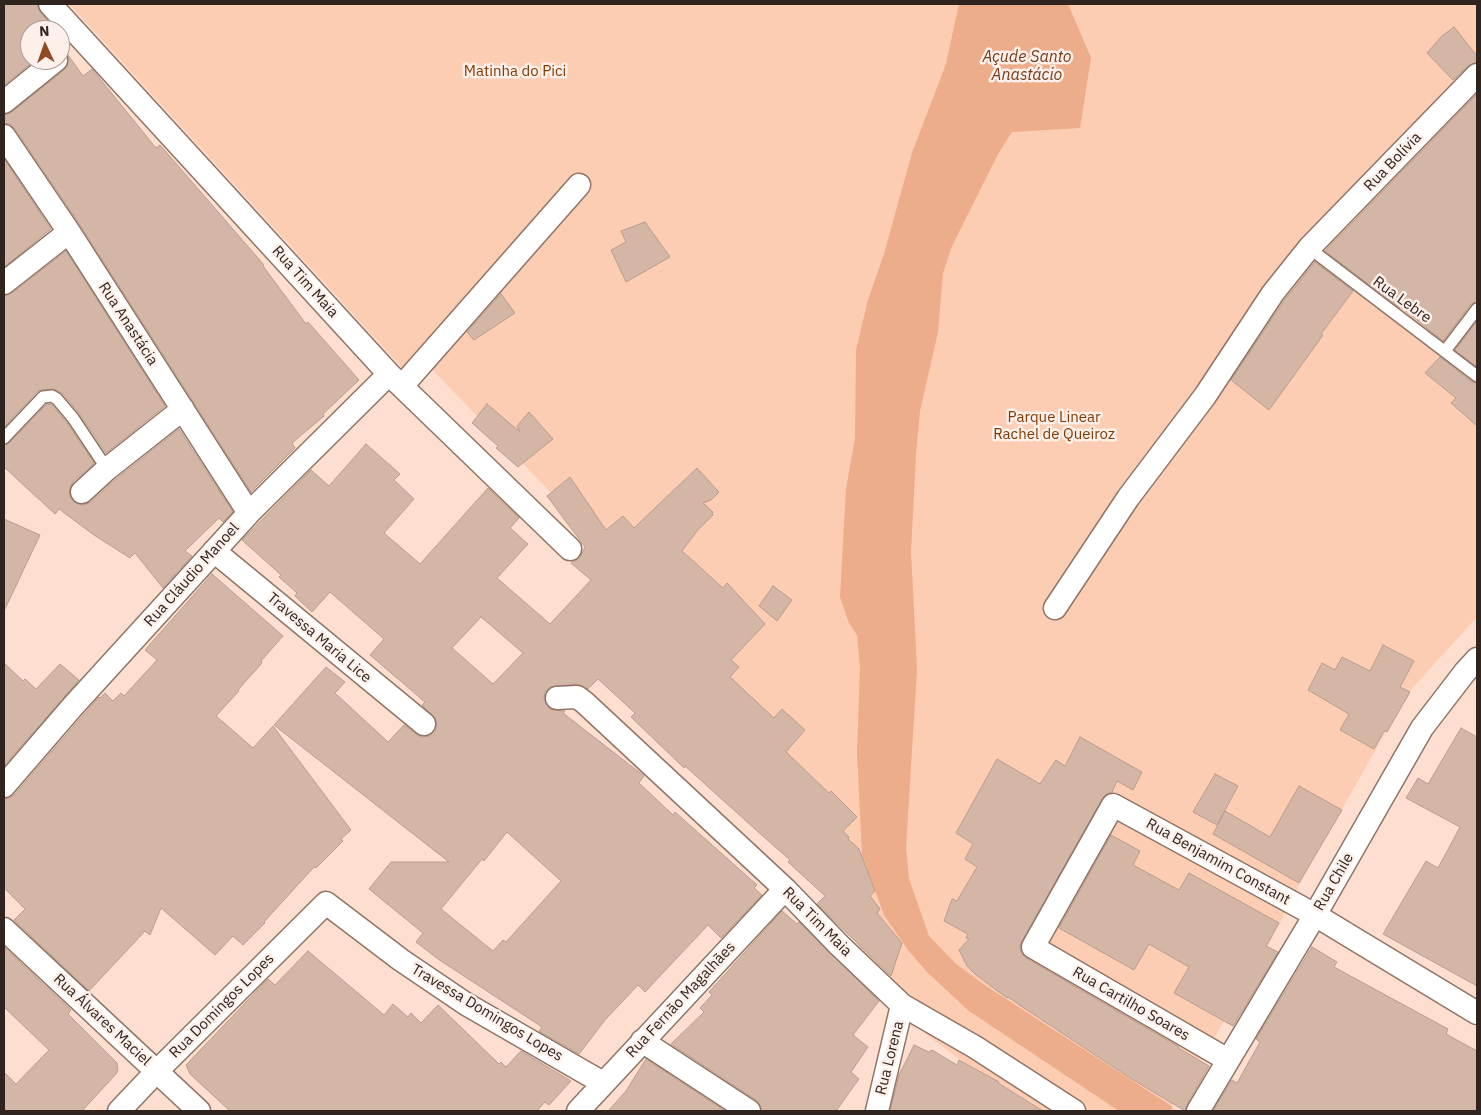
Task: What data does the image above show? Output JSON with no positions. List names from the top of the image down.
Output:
{
  "streets": {
    "street": [
      "Rua Bolívia",
      "Rua Tim Maia",
      "Rua Anastácia",
      "Rua Cláudio Manoel",
      "Travessa Maria Lice",
      "Rua Benjamim Constant",
      "Rua Chile",
      "Rua Fernão Magalhães",
      "Rua Cartilho Soares",
      "Rua Domingos Lopes",
      "Travessa Domingos Lopes",
      "Rua Álvares Maciel",
      "Rua Lorena"
    ],
    "lane": ["Rua Lebre"]
  },
  "crossings": [
    ["Rua Bolívia", "Rua Lebre"],
    ["Rua Tim Maia", "Rua Cláudio Manoel"],
    ["Rua Tim Maia", "Rua Fernão Magalhães"],
    ["Rua Tim Maia", "Rua Lorena"],
    ["Rua Anastácia", "Rua Cláudio Manoel"],
    ["Rua Cláudio Manoel", "Travessa Maria Lice"],
    ["Rua Benjamim Constant", "Rua Chile"],
    ["Rua Benjamim Constant", "Rua Cartilho Soares"],
    ["Rua Chile", "Rua Cartilho Soares"],
    ["Rua Fernão Magalhães", "Travessa Domingos Lopes"],
    ["Rua Domingos Lopes", "Travessa Domingos Lopes"],
    ["Rua Domingos Lopes", "Rua Álvares Maciel"]
  ],
  "water": ["Açude Santo Anastácio"],
  "parks": ["Matinha do Pici", "Parque Linear Rachel de Queiroz"],
  "north": "top"
}
